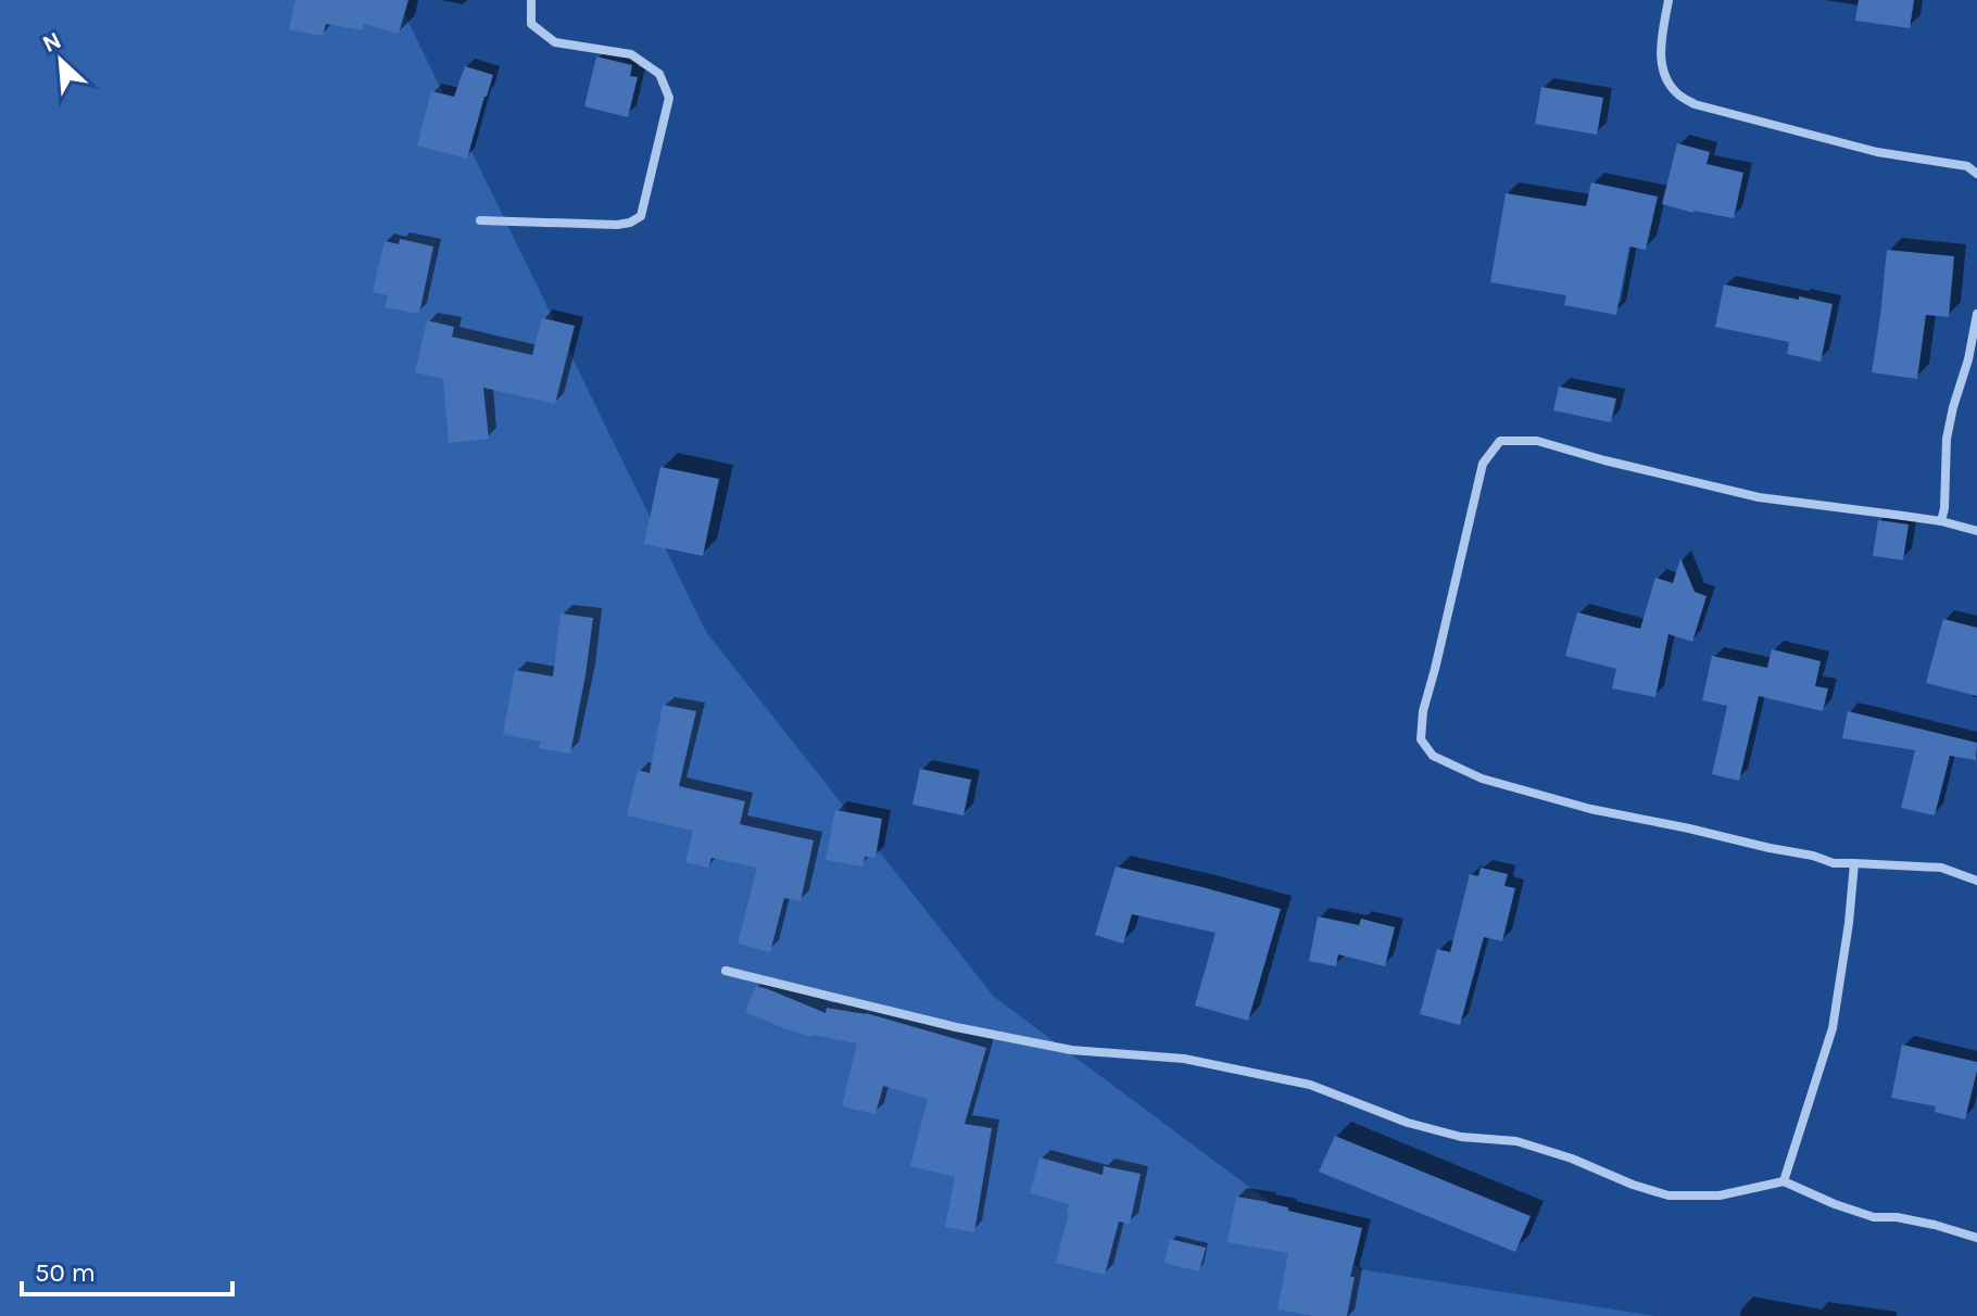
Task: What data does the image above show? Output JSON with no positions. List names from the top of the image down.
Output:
{
  "scale_bar": "50 m",
  "north": "top left"
}
